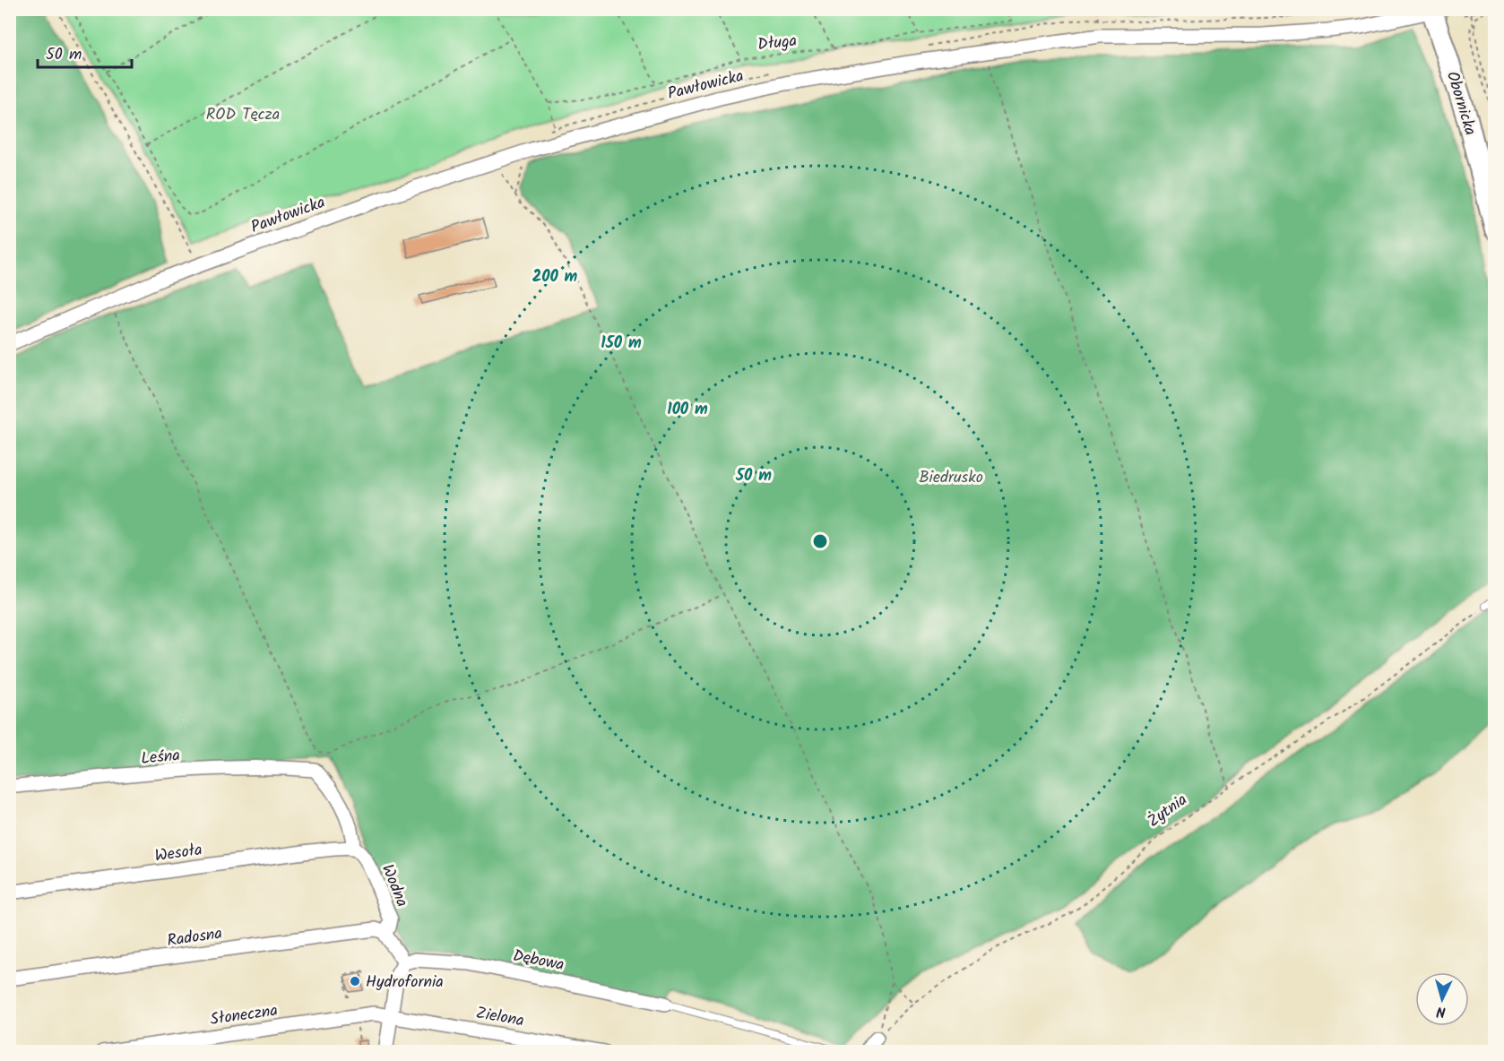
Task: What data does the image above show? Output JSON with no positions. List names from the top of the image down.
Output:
{
  "streets": {
    "main road": ["Obornicka"],
    "street": [
      "Pawłowicka",
      "Leśna",
      "Wesoła",
      "Wodna",
      "Radosna",
      "Dębowa",
      "Słoneczna",
      "Zielona"
    ],
    "path": ["Długa", "Żytnia"]
  },
  "crossings": [
    ["Pawłowicka", "Obornicka"],
    ["Leśna", "Wodna"],
    ["Wesoła", "Wodna"],
    ["Wodna", "Radosna"],
    ["Słoneczna", "Zielona"]
  ],
  "parks": ["ROD Tęcza", "Biedrusko"],
  "places": ["Hydrofornia"],
  "scale_bar": "50 m",
  "north": "bottom",
  "rings": [
    "200 m",
    "150 m",
    "100 m",
    "50 m"
  ]
}
